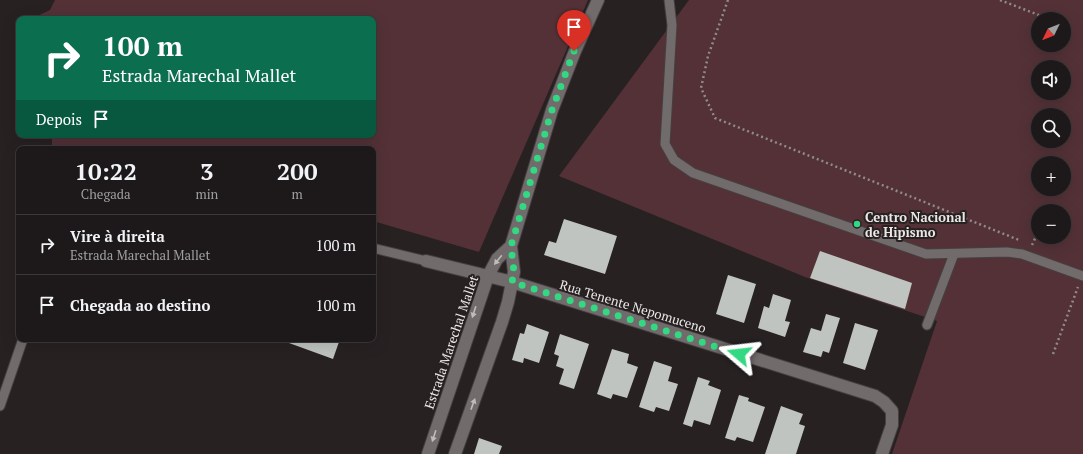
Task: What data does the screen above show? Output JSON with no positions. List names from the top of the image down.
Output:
{
  "streets": {
    "street": ["Rua Tenente Nepomuceno", "Estrada Marechal Mallet"]
  },
  "crossings": [
    ["Rua Tenente Nepomuceno", "Estrada Marechal Mallet"]
  ],
  "places": ["Centro Nacional de Hipismo"],
  "north": "bottom left",
  "page": {
    "map_buttons": ["+", "−"],
    "turn": ["100 m", "Estrada Marechal Mallet"],
    "then": "Depois",
    "eta": [
      "10:22",
      "Chegada",
      "3",
      "min",
      "200",
      "m"
    ],
    "list": [
      {
        "name": "Vire à direita",
        "note": "Estrada Marechal Mallet",
        "value": "100 m"
      },
      {
        "name": "Chegada ao destino",
        "value": "100 m"
      }
    ]
  }
}
